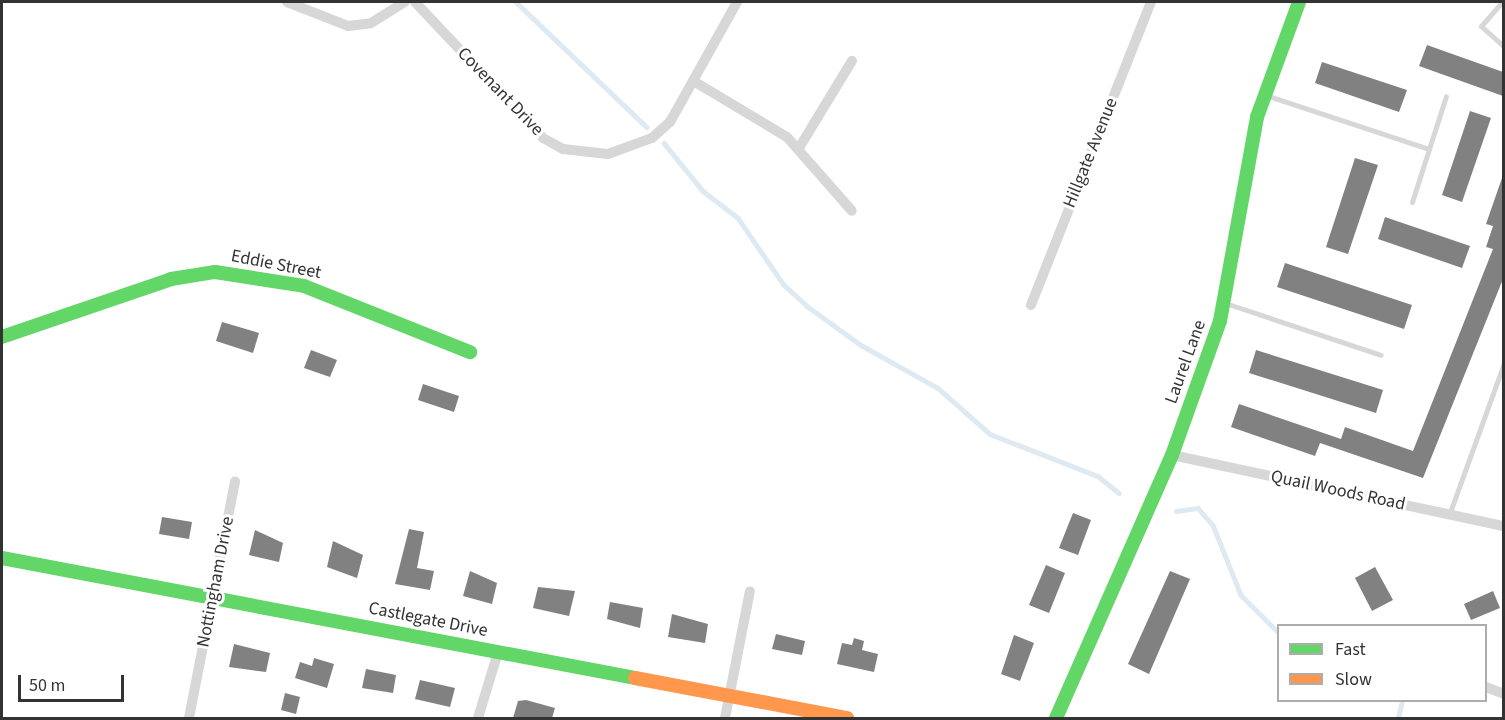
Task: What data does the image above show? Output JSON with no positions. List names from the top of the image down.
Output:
{
  "streets": {
    "street": [
      "Covenant Drive",
      "Hillgate Avenue",
      "Eddie Street",
      "Laurel Lane",
      "Quail Woods Road",
      "Nottingham Drive",
      "Castlegate Drive"
    ]
  },
  "crossings": [
    ["Laurel Lane", "Quail Woods Road"],
    ["Nottingham Drive", "Castlegate Drive"]
  ],
  "legend": ["Fast", "Slow"],
  "scale_bar": "50 m"
}
